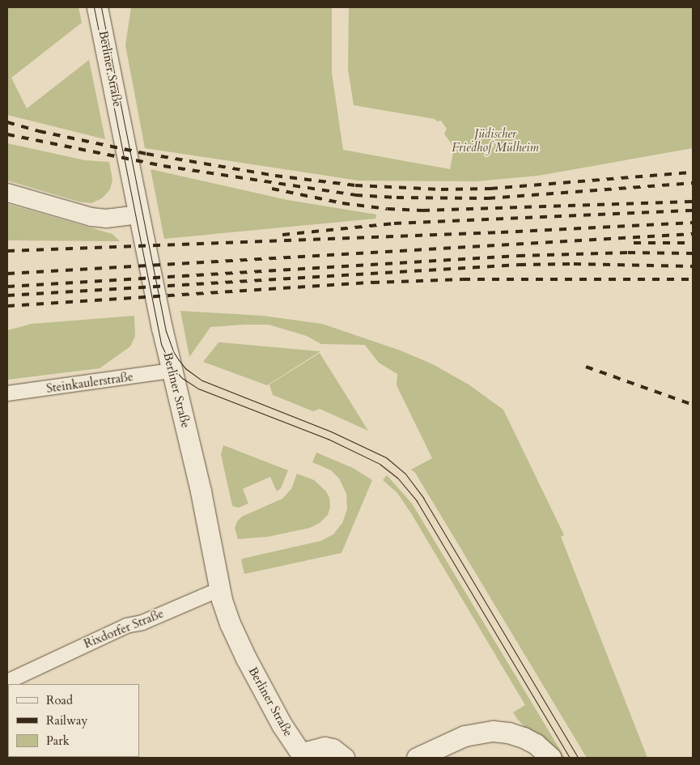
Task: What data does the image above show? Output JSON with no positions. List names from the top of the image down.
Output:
{
  "streets": {
    "main road": ["Berliner Straße"],
    "street": ["Steinkaulerstraße", "Rixdorfer Straße"]
  },
  "crossings": [
    ["Berliner Straße", "Steinkaulerstraße"],
    ["Berliner Straße", "Rixdorfer Straße"]
  ],
  "parks": ["Jüdischer Friedhof Mülheim"],
  "legend": ["Road", "Railway", "Park"]
}
